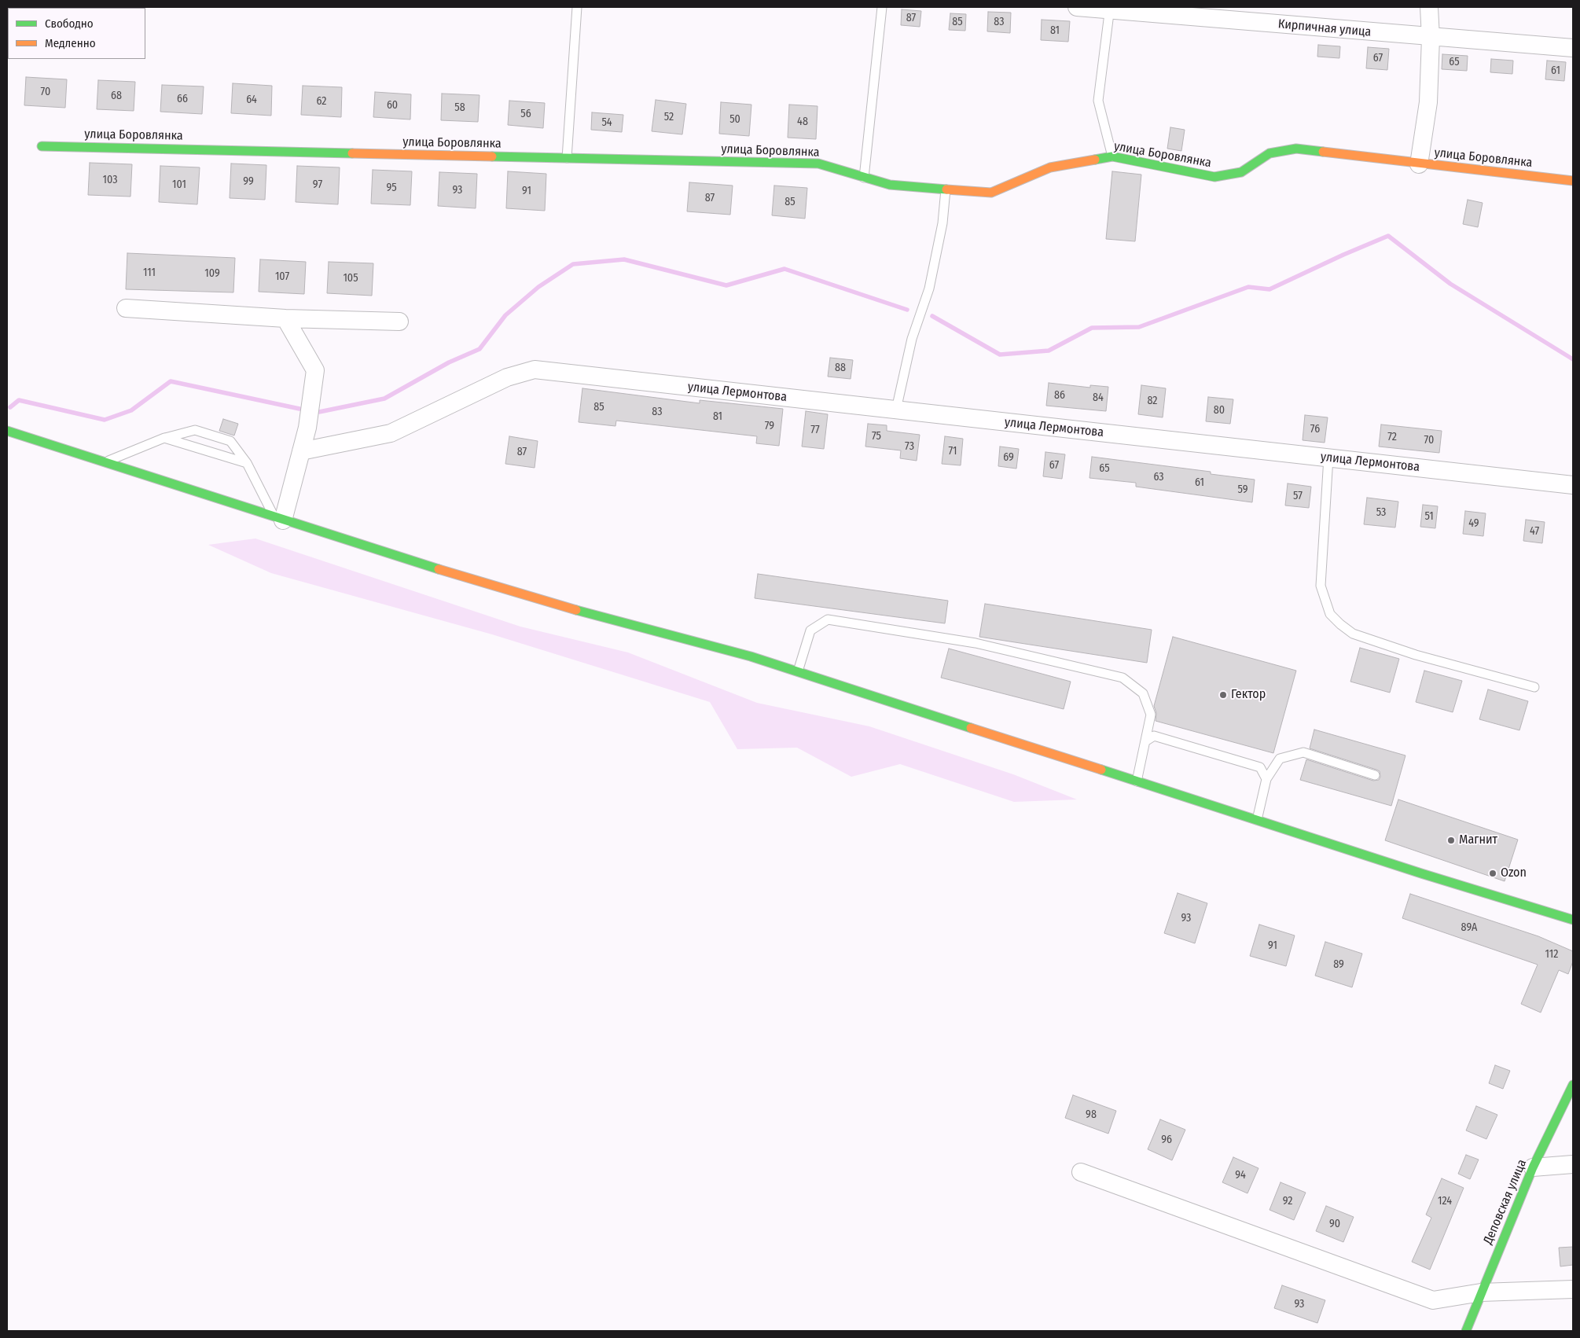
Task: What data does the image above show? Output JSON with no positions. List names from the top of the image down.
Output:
{
  "streets": {
    "street": [
      "Кирпичная улица",
      "улица Боровлянка",
      "улица Лермонтова",
      "Деповская улица"
    ]
  },
  "places": ["Гектор", "Магнит", "Ozon"],
  "house_numbers": [
    "87",
    "85",
    "83",
    "81",
    "67",
    "65",
    "61",
    "70",
    "68",
    "66",
    "64",
    "62",
    "60",
    "58",
    "56",
    "52",
    "50",
    "48",
    "54",
    "103",
    "99",
    "101",
    "97",
    "95",
    "93",
    "91",
    "87",
    "85",
    "111",
    "109",
    "107",
    "105",
    "88",
    "86",
    "84",
    "82",
    "85",
    "80",
    "83",
    "81",
    "79",
    "76",
    "77",
    "75",
    "72",
    "70",
    "73",
    "71",
    "87",
    "69",
    "67",
    "65",
    "63",
    "61",
    "59",
    "57",
    "53",
    "51",
    "49",
    "47",
    "93",
    "89А",
    "91",
    "112",
    "89",
    "98",
    "96",
    "94",
    "92",
    "124",
    "90",
    "93"
  ],
  "legend": ["Свободно", "Медленно"]
}
